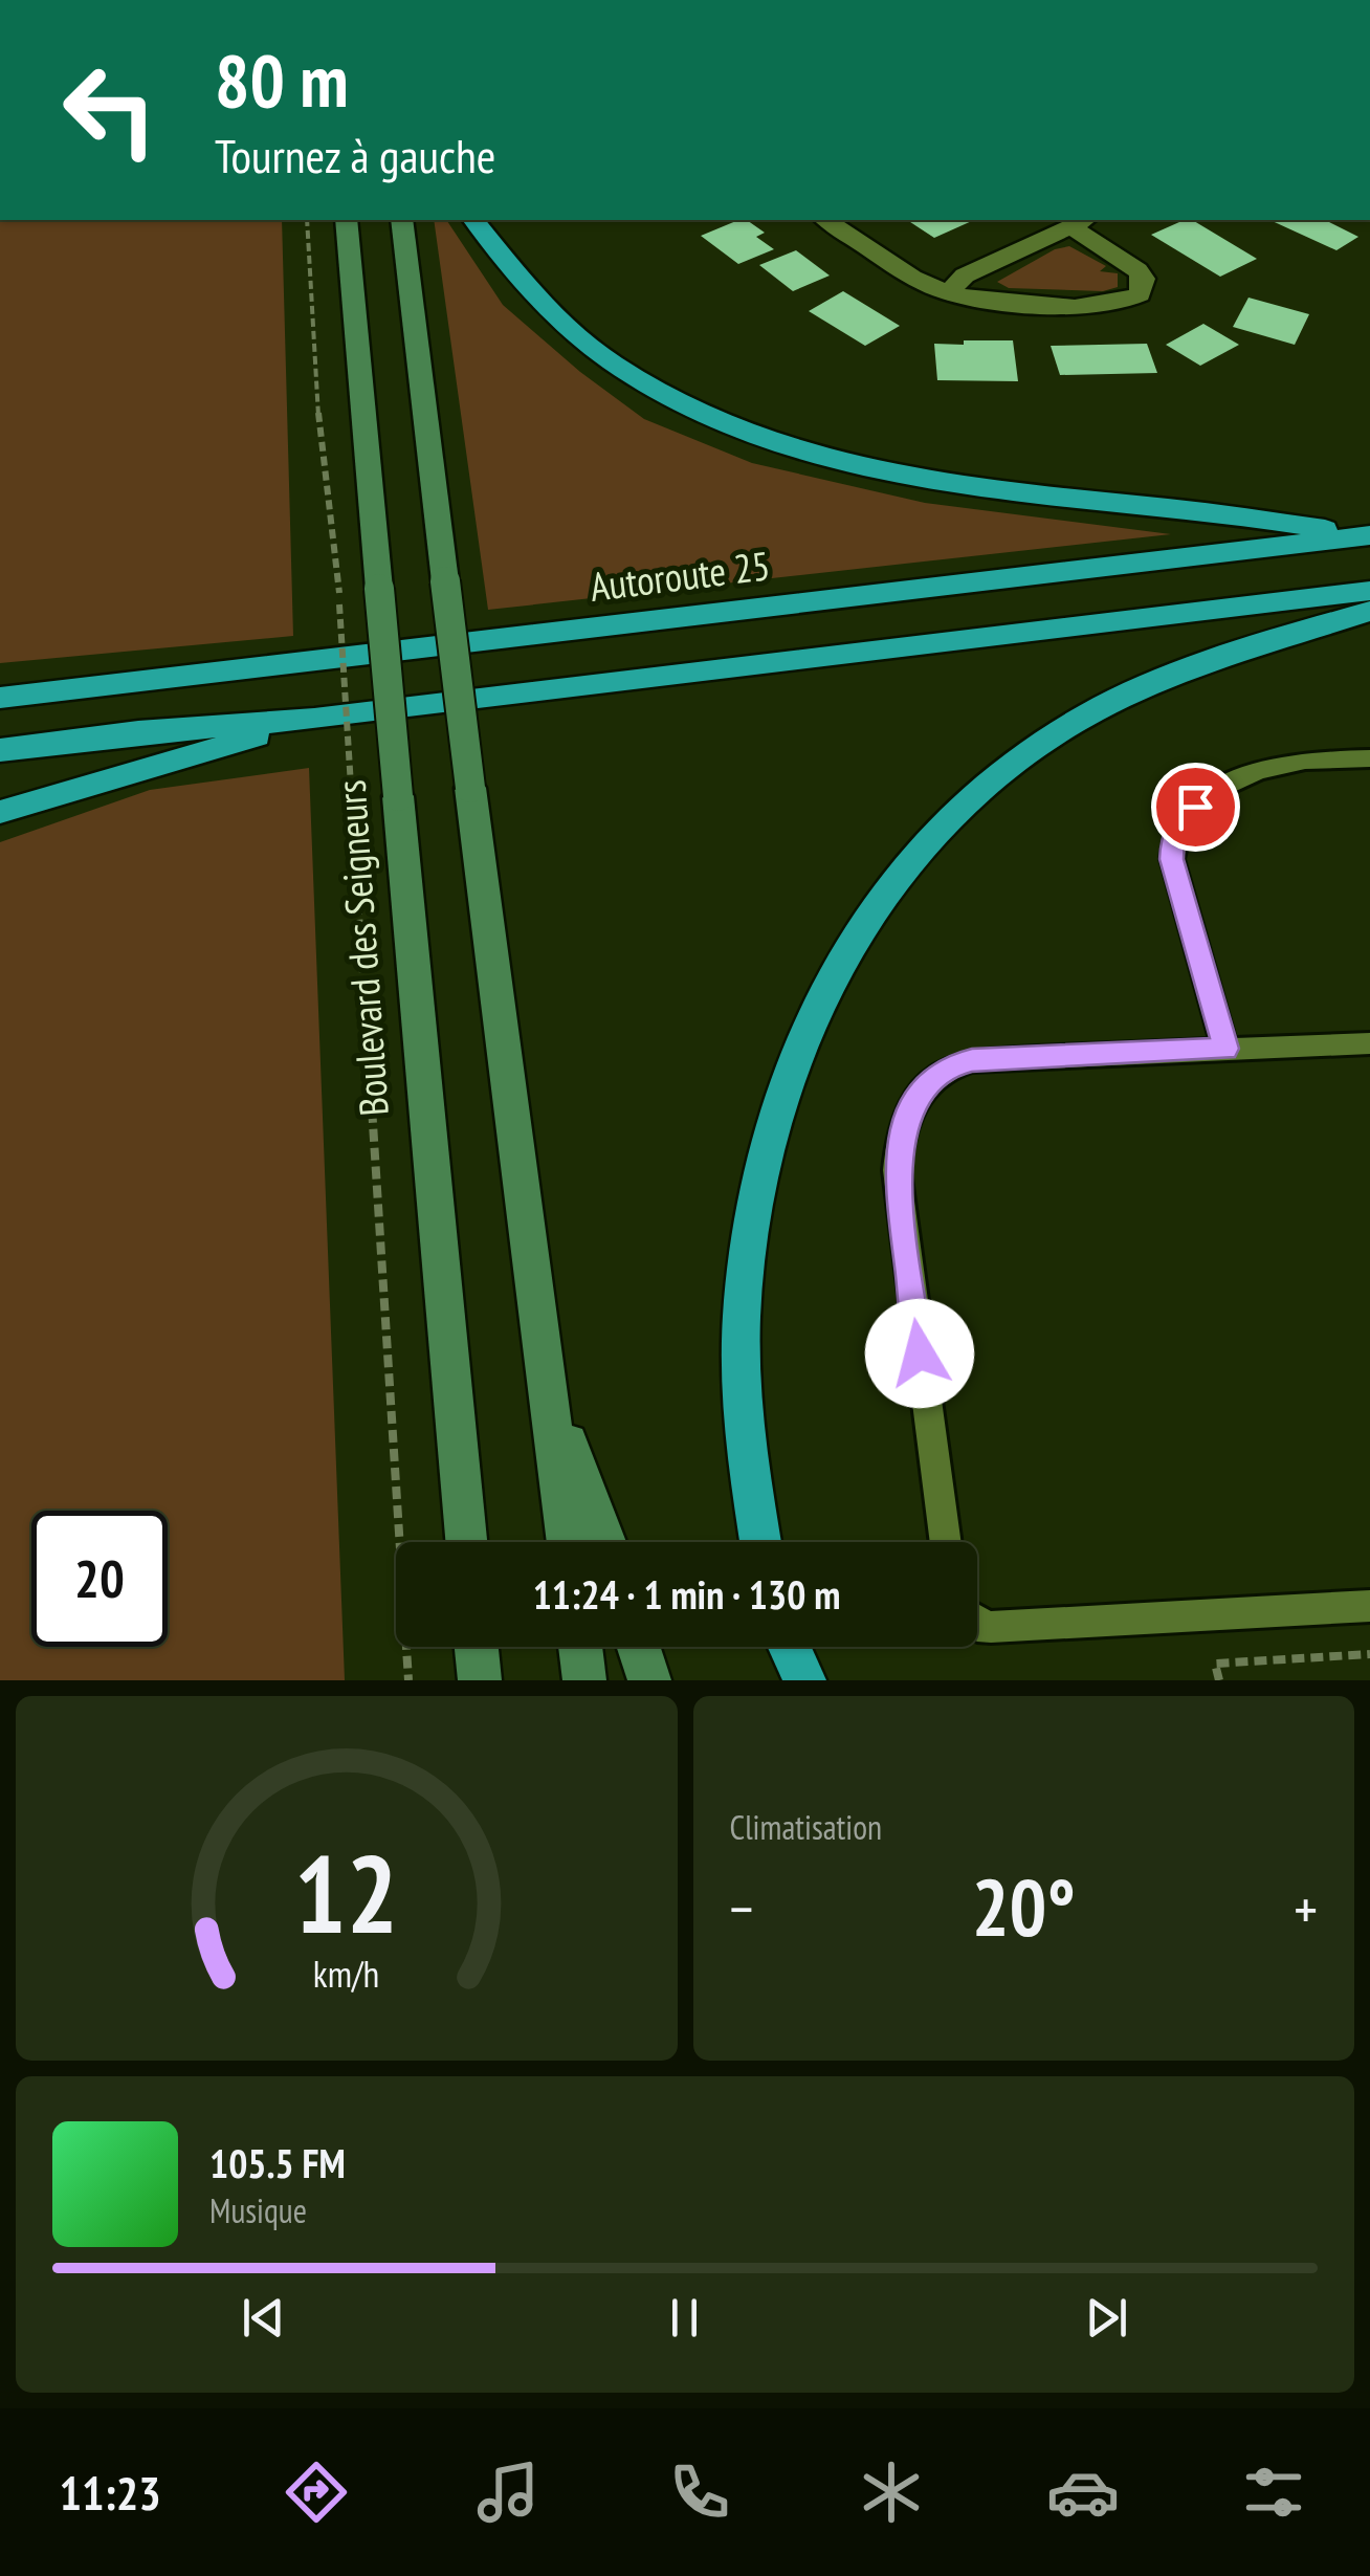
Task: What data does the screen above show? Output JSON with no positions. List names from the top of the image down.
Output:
{
  "streets": {
    "highway": ["Autoroute 25"],
    "main road": ["Boulevard des Seigneurs"]
  },
  "page": {
    "turn": ["80 m", "Tournez à gauche"],
    "limit": "20",
    "trip": "11:24 · 1 min · 130 m",
    "tile": "Climatisation",
    "heat": ["−", "20°", "+"],
    "song": ["105.5 FM", "Musique"],
    "tabs": "11:23",
    "gauge": ["12", "km/h"]
  }
}
